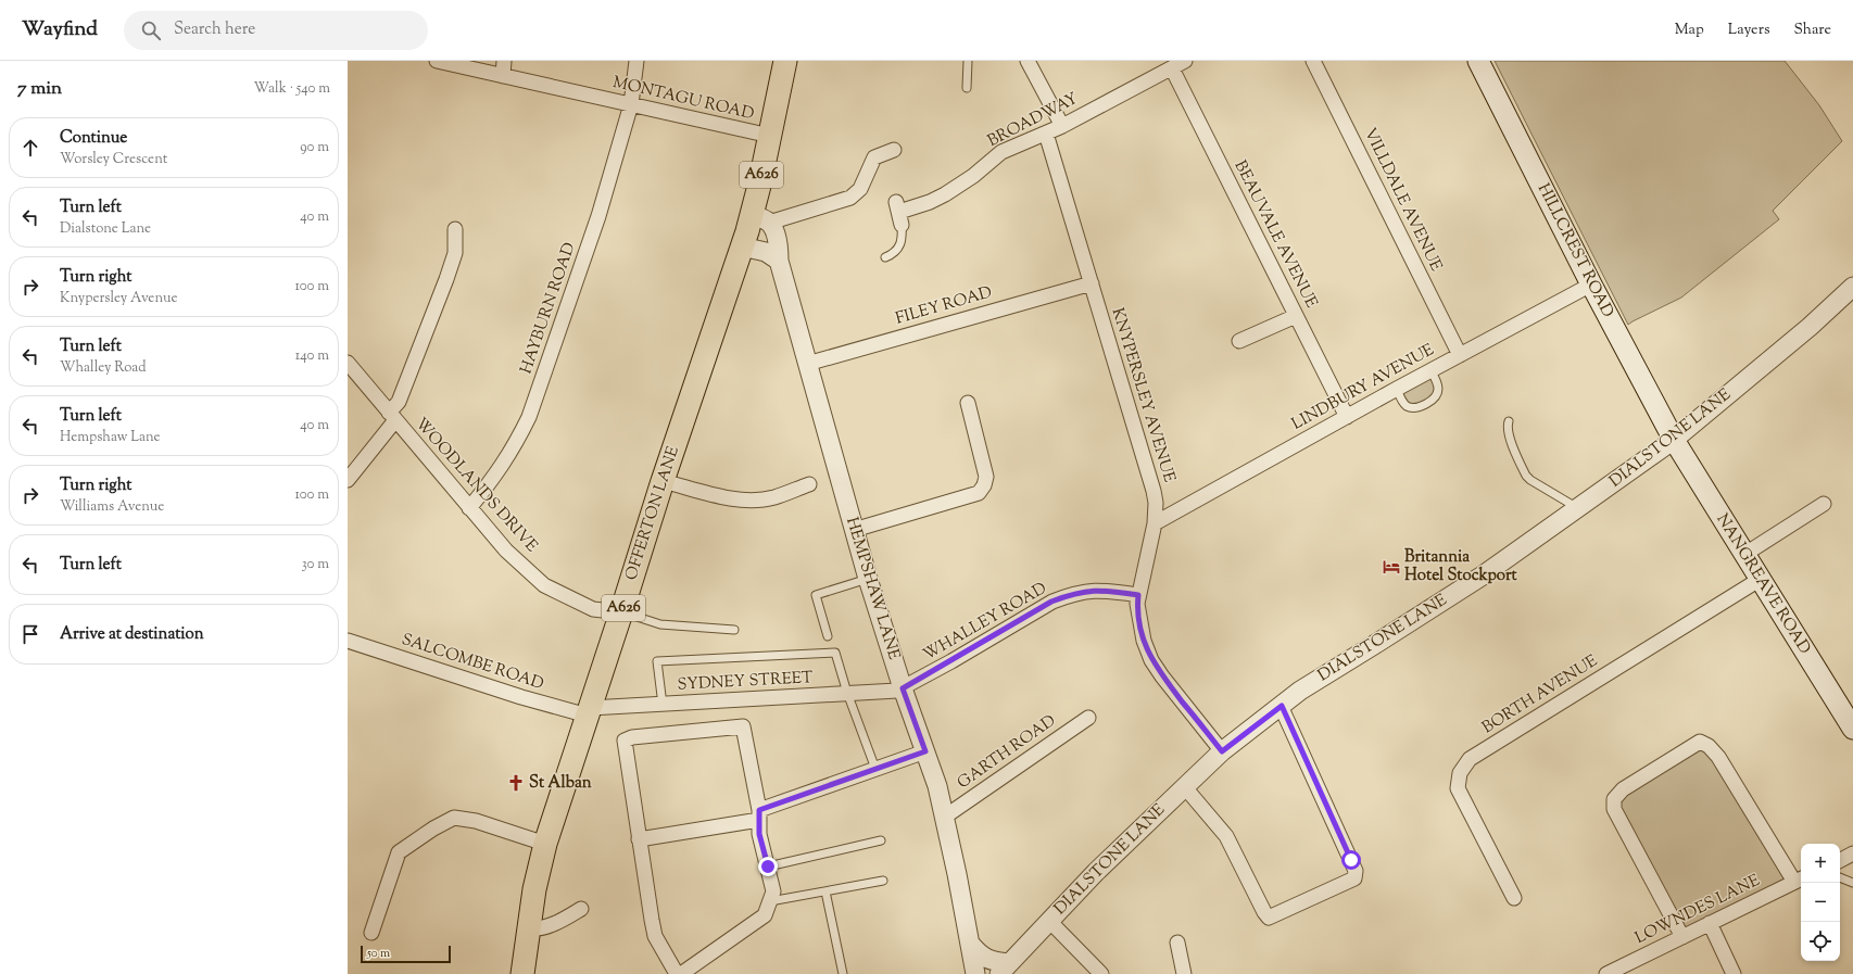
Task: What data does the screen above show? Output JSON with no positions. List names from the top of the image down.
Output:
{
  "streets": {
    "main road": [
      "A626",
      "HILLCREST ROAD",
      "OFFERTON LANE",
      "NANGREAVE ROAD"
    ],
    "street": [
      "MONTAGU ROAD",
      "BROADWAY",
      "VILLDALE AVENUE",
      "BEAUVALE AVENUE",
      "FILEY ROAD",
      "HAYBURN ROAD",
      "LINDBURY AVENUE",
      "KNYPERSLEY AVENUE",
      "DIALSTONE LANE",
      "WOODLANDS DRIVE",
      "HEMPSHAW LANE",
      "WHALLEY ROAD",
      "SALCOMBE ROAD",
      "SYDNEY STREET",
      "BORTH AVENUE",
      "GARTH ROAD",
      "LOWNDES LANE"
    ]
  },
  "crossings": [
    ["MONTAGU ROAD", "A626"],
    ["MONTAGU ROAD", "HAYBURN ROAD"],
    ["BROADWAY", "BEAUVALE AVENUE"],
    ["BROADWAY", "KNYPERSLEY AVENUE"],
    ["A626", "OFFERTON LANE"],
    ["A626", "HEMPSHAW LANE"],
    ["VILLDALE AVENUE", "LINDBURY AVENUE"],
    ["BEAUVALE AVENUE", "LINDBURY AVENUE"],
    ["HILLCREST ROAD", "LINDBURY AVENUE"],
    ["HILLCREST ROAD", "DIALSTONE LANE"],
    ["HILLCREST ROAD", "NANGREAVE ROAD"],
    ["FILEY ROAD", "KNYPERSLEY AVENUE"],
    ["FILEY ROAD", "HEMPSHAW LANE"],
    ["HAYBURN ROAD", "WOODLANDS DRIVE"],
    ["LINDBURY AVENUE", "KNYPERSLEY AVENUE"],
    ["KNYPERSLEY AVENUE", "DIALSTONE LANE"],
    ["KNYPERSLEY AVENUE", "WHALLEY ROAD"],
    ["DIALSTONE LANE", "NANGREAVE ROAD"],
    ["WOODLANDS DRIVE", "OFFERTON LANE"],
    ["OFFERTON LANE", "HEMPSHAW LANE"],
    ["OFFERTON LANE", "SALCOMBE ROAD"],
    ["OFFERTON LANE", "SYDNEY STREET"],
    ["NANGREAVE ROAD", "BORTH AVENUE"],
    ["HEMPSHAW LANE", "WHALLEY ROAD"],
    ["HEMPSHAW LANE", "SYDNEY STREET"],
    ["HEMPSHAW LANE", "GARTH ROAD"],
    ["WHALLEY ROAD", "SYDNEY STREET"],
    ["SALCOMBE ROAD", "SYDNEY STREET"]
  ],
  "places": {
    "hotel": ["Britannia Hotel Stockport"],
    "church": ["St Alban"]
  },
  "scale_bar": "50 m",
  "page": {
    "header": "Wayfind",
    "search": "Search here",
    "nav": ["Map", "Layers", "Share"],
    "heading": ["7 min", "Walk · 540 m"],
    "list": [
      ["Continue", "Worsley Crescent", "90 m"],
      ["Turn left", "Dialstone Lane", "40 m"],
      ["Turn right", "Knypersley Avenue", "100 m"],
      ["Turn left", "Whalley Road", "140 m"],
      ["Turn left", "Hempshaw Lane", "40 m"],
      ["Turn right", "Williams Avenue", "100 m"],
      ["Turn left", "30 m"],
      "Arrive at destination"
    ],
    "map_buttons": ["+", "−"],
    "scale": "50 m"
  }
}
